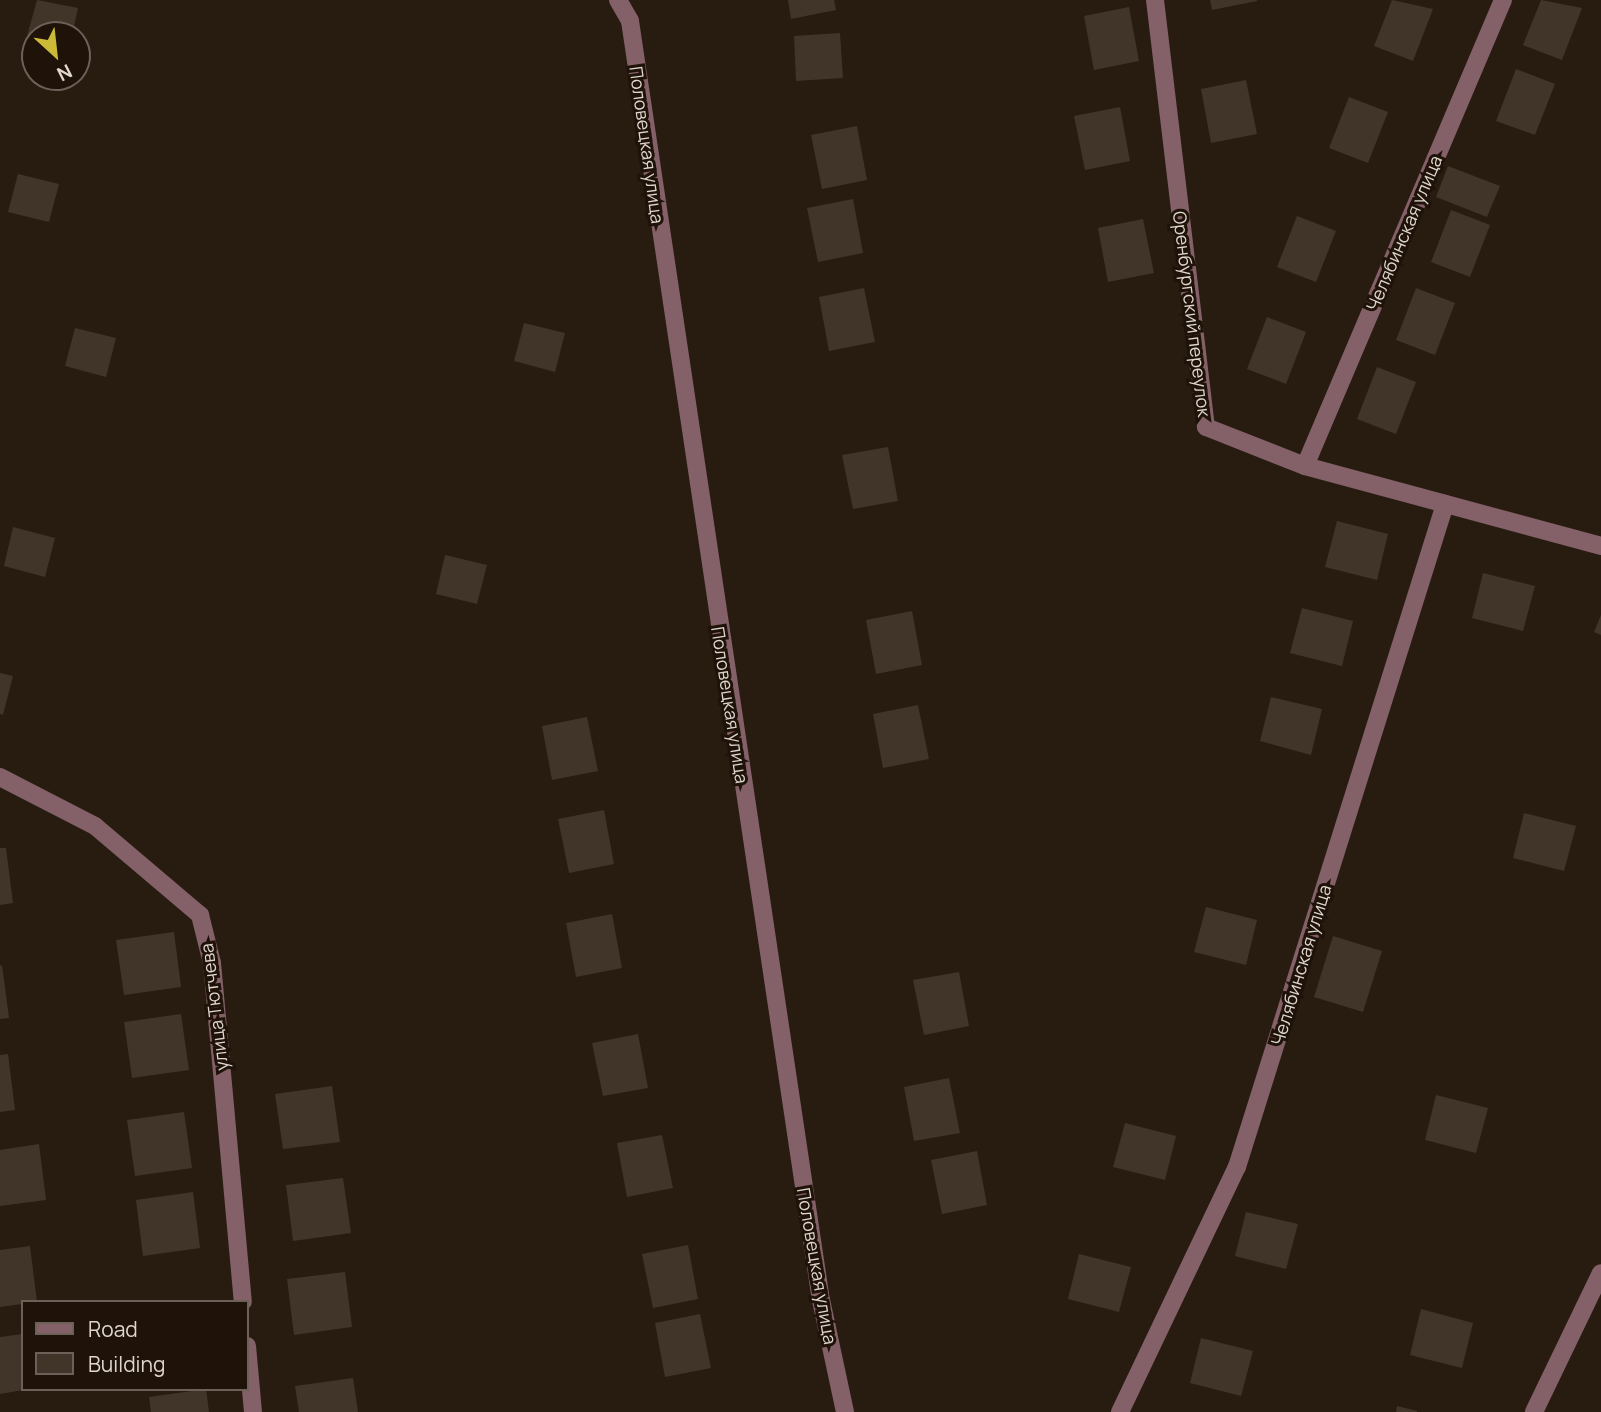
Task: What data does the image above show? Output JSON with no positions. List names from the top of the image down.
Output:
{
  "streets": {
    "street": [
      "Половецкая улица",
      "Челябинская улица",
      "Оренбургский переулок",
      "улица Тютчева"
    ]
  },
  "crossings": [
    ["Челябинская улица", "Оренбургский переулок"]
  ],
  "legend": ["Road", "Building"],
  "north": "bottom right"
}
